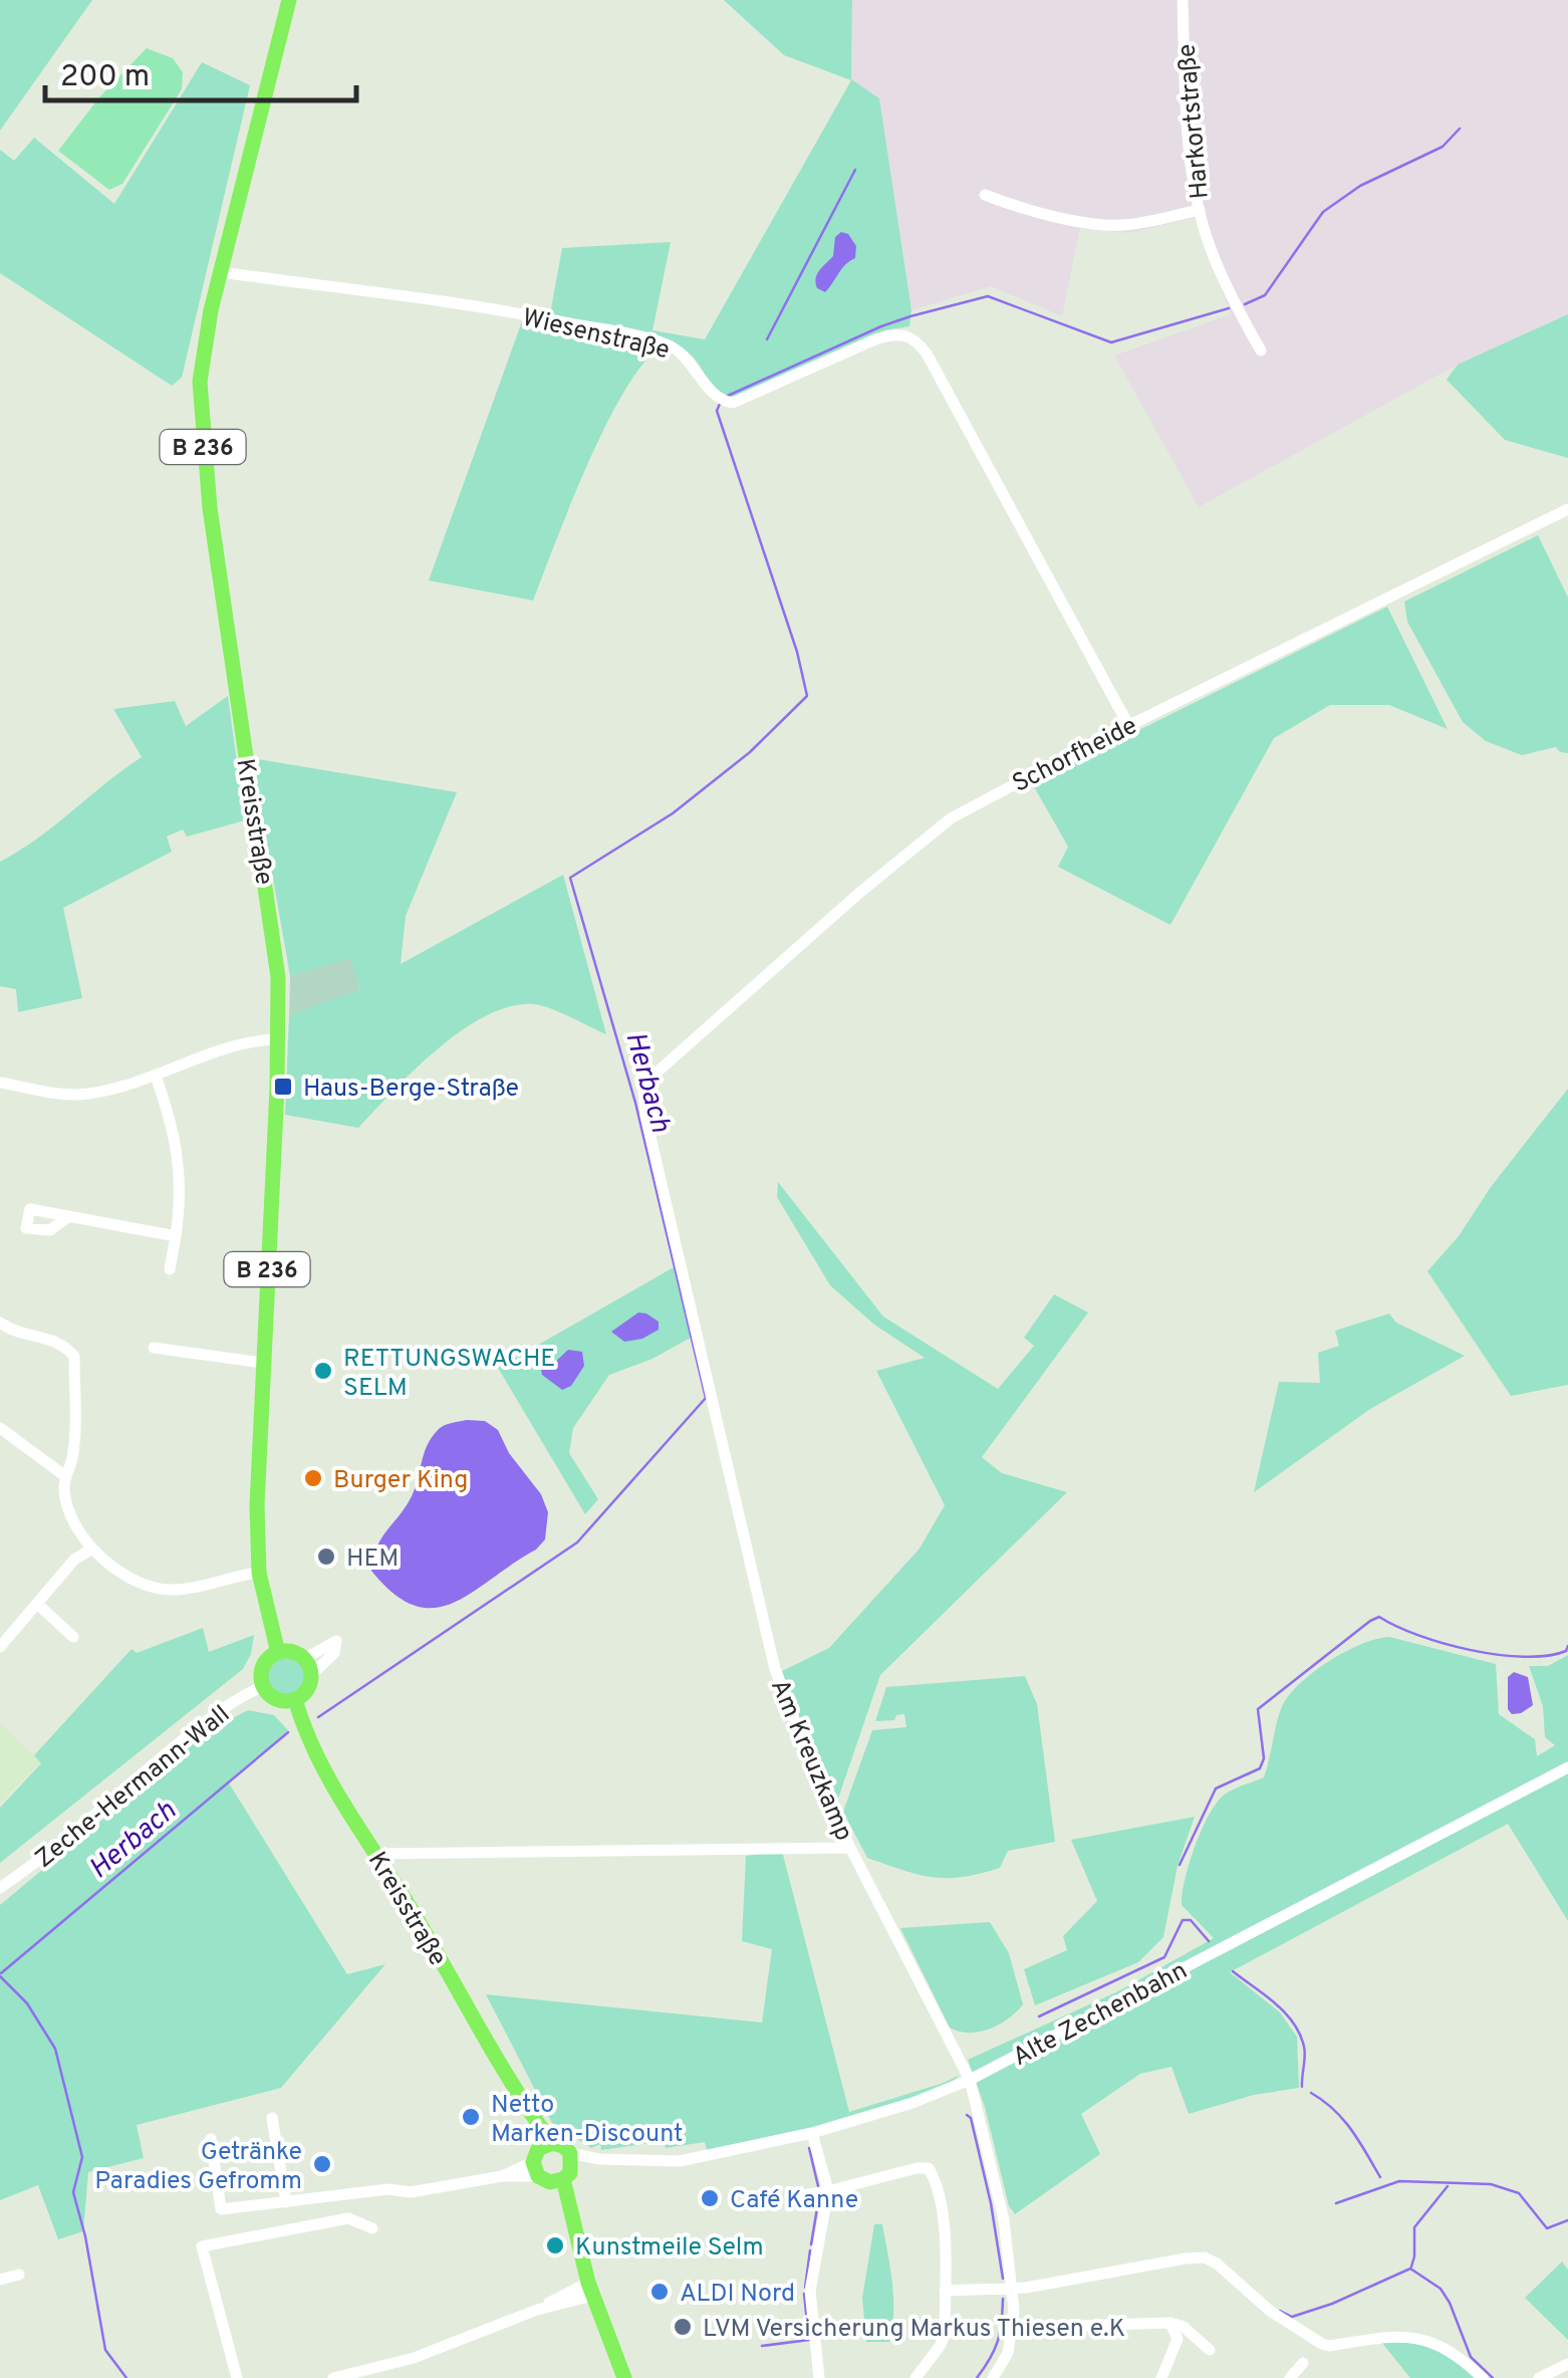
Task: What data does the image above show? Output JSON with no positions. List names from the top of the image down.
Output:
{
  "streets": {
    "main road": ["B 236", "Kreisstraße"],
    "street": [
      "Harkortstraße",
      "Wiesenstraße",
      "Schorfheide",
      "Am Kreuzkamp",
      "Zeche-Hermann-Wall",
      "Alte Zechenbahn"
    ]
  },
  "crossings": [
    ["Wiesenstraße", "Schorfheide"],
    ["Wiesenstraße", "Kreisstraße"],
    ["Schorfheide", "Am Kreuzkamp"],
    ["Kreisstraße", "Zeche-Hermann-Wall"],
    ["Kreisstraße", "Alte Zechenbahn"],
    ["Am Kreuzkamp", "Alte Zechenbahn"]
  ],
  "water": ["Herbach"],
  "places": {
    "transit": ["Haus-Berge-Straße"],
    "other": [
      "RETTUNGSWACHE SELM",
      "Burger King",
      "HEM",
      "Netto Marken-Discount",
      "Getränke Paradies Gefromm",
      "Café Kanne",
      "Kunstmeile Selm",
      "ALDI Nord",
      "LVM Versicherung Markus Thiesen e.K"
    ]
  },
  "scale_bar": "200 m"
}
